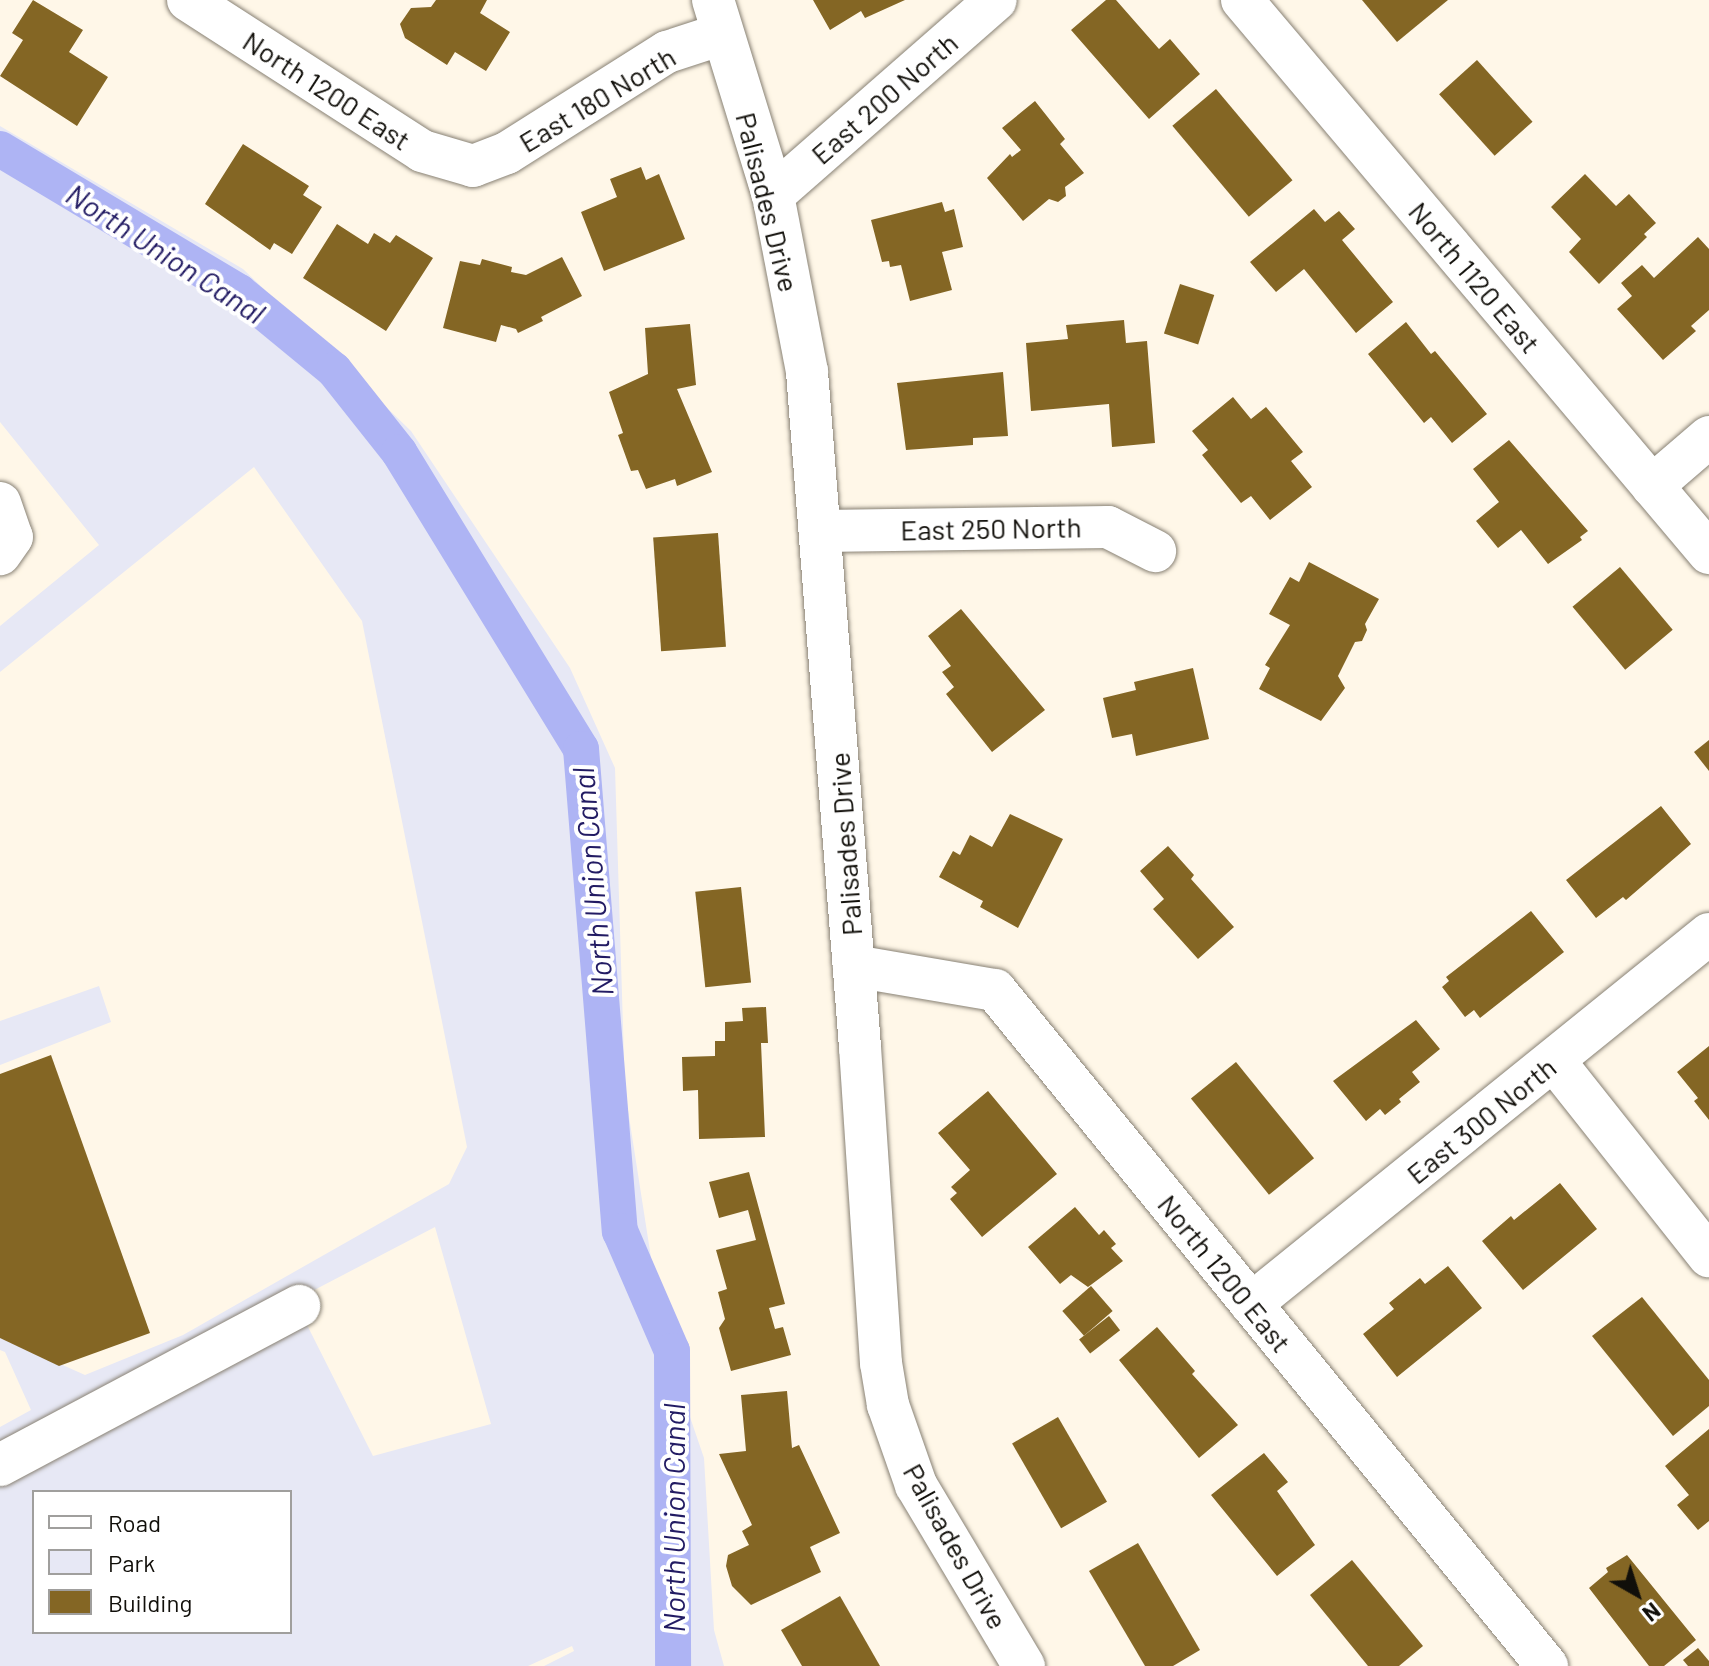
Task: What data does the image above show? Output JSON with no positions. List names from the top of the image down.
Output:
{
  "streets": {
    "street": [
      "North 1200 East",
      "East 200 North",
      "East 180 North",
      "Palisades Drive",
      "North 1120 East",
      "East 250 North",
      "East 300 North"
    ]
  },
  "crossings": [
    ["North 1200 East", "East 180 North"],
    ["North 1200 East", "Palisades Drive"],
    ["North 1200 East", "East 300 North"],
    ["East 200 North", "Palisades Drive"],
    ["East 180 North", "Palisades Drive"],
    ["Palisades Drive", "East 250 North"]
  ],
  "water": ["North Union Canal"],
  "legend": ["Road", "Park", "Building"],
  "north": "bottom right"
}
